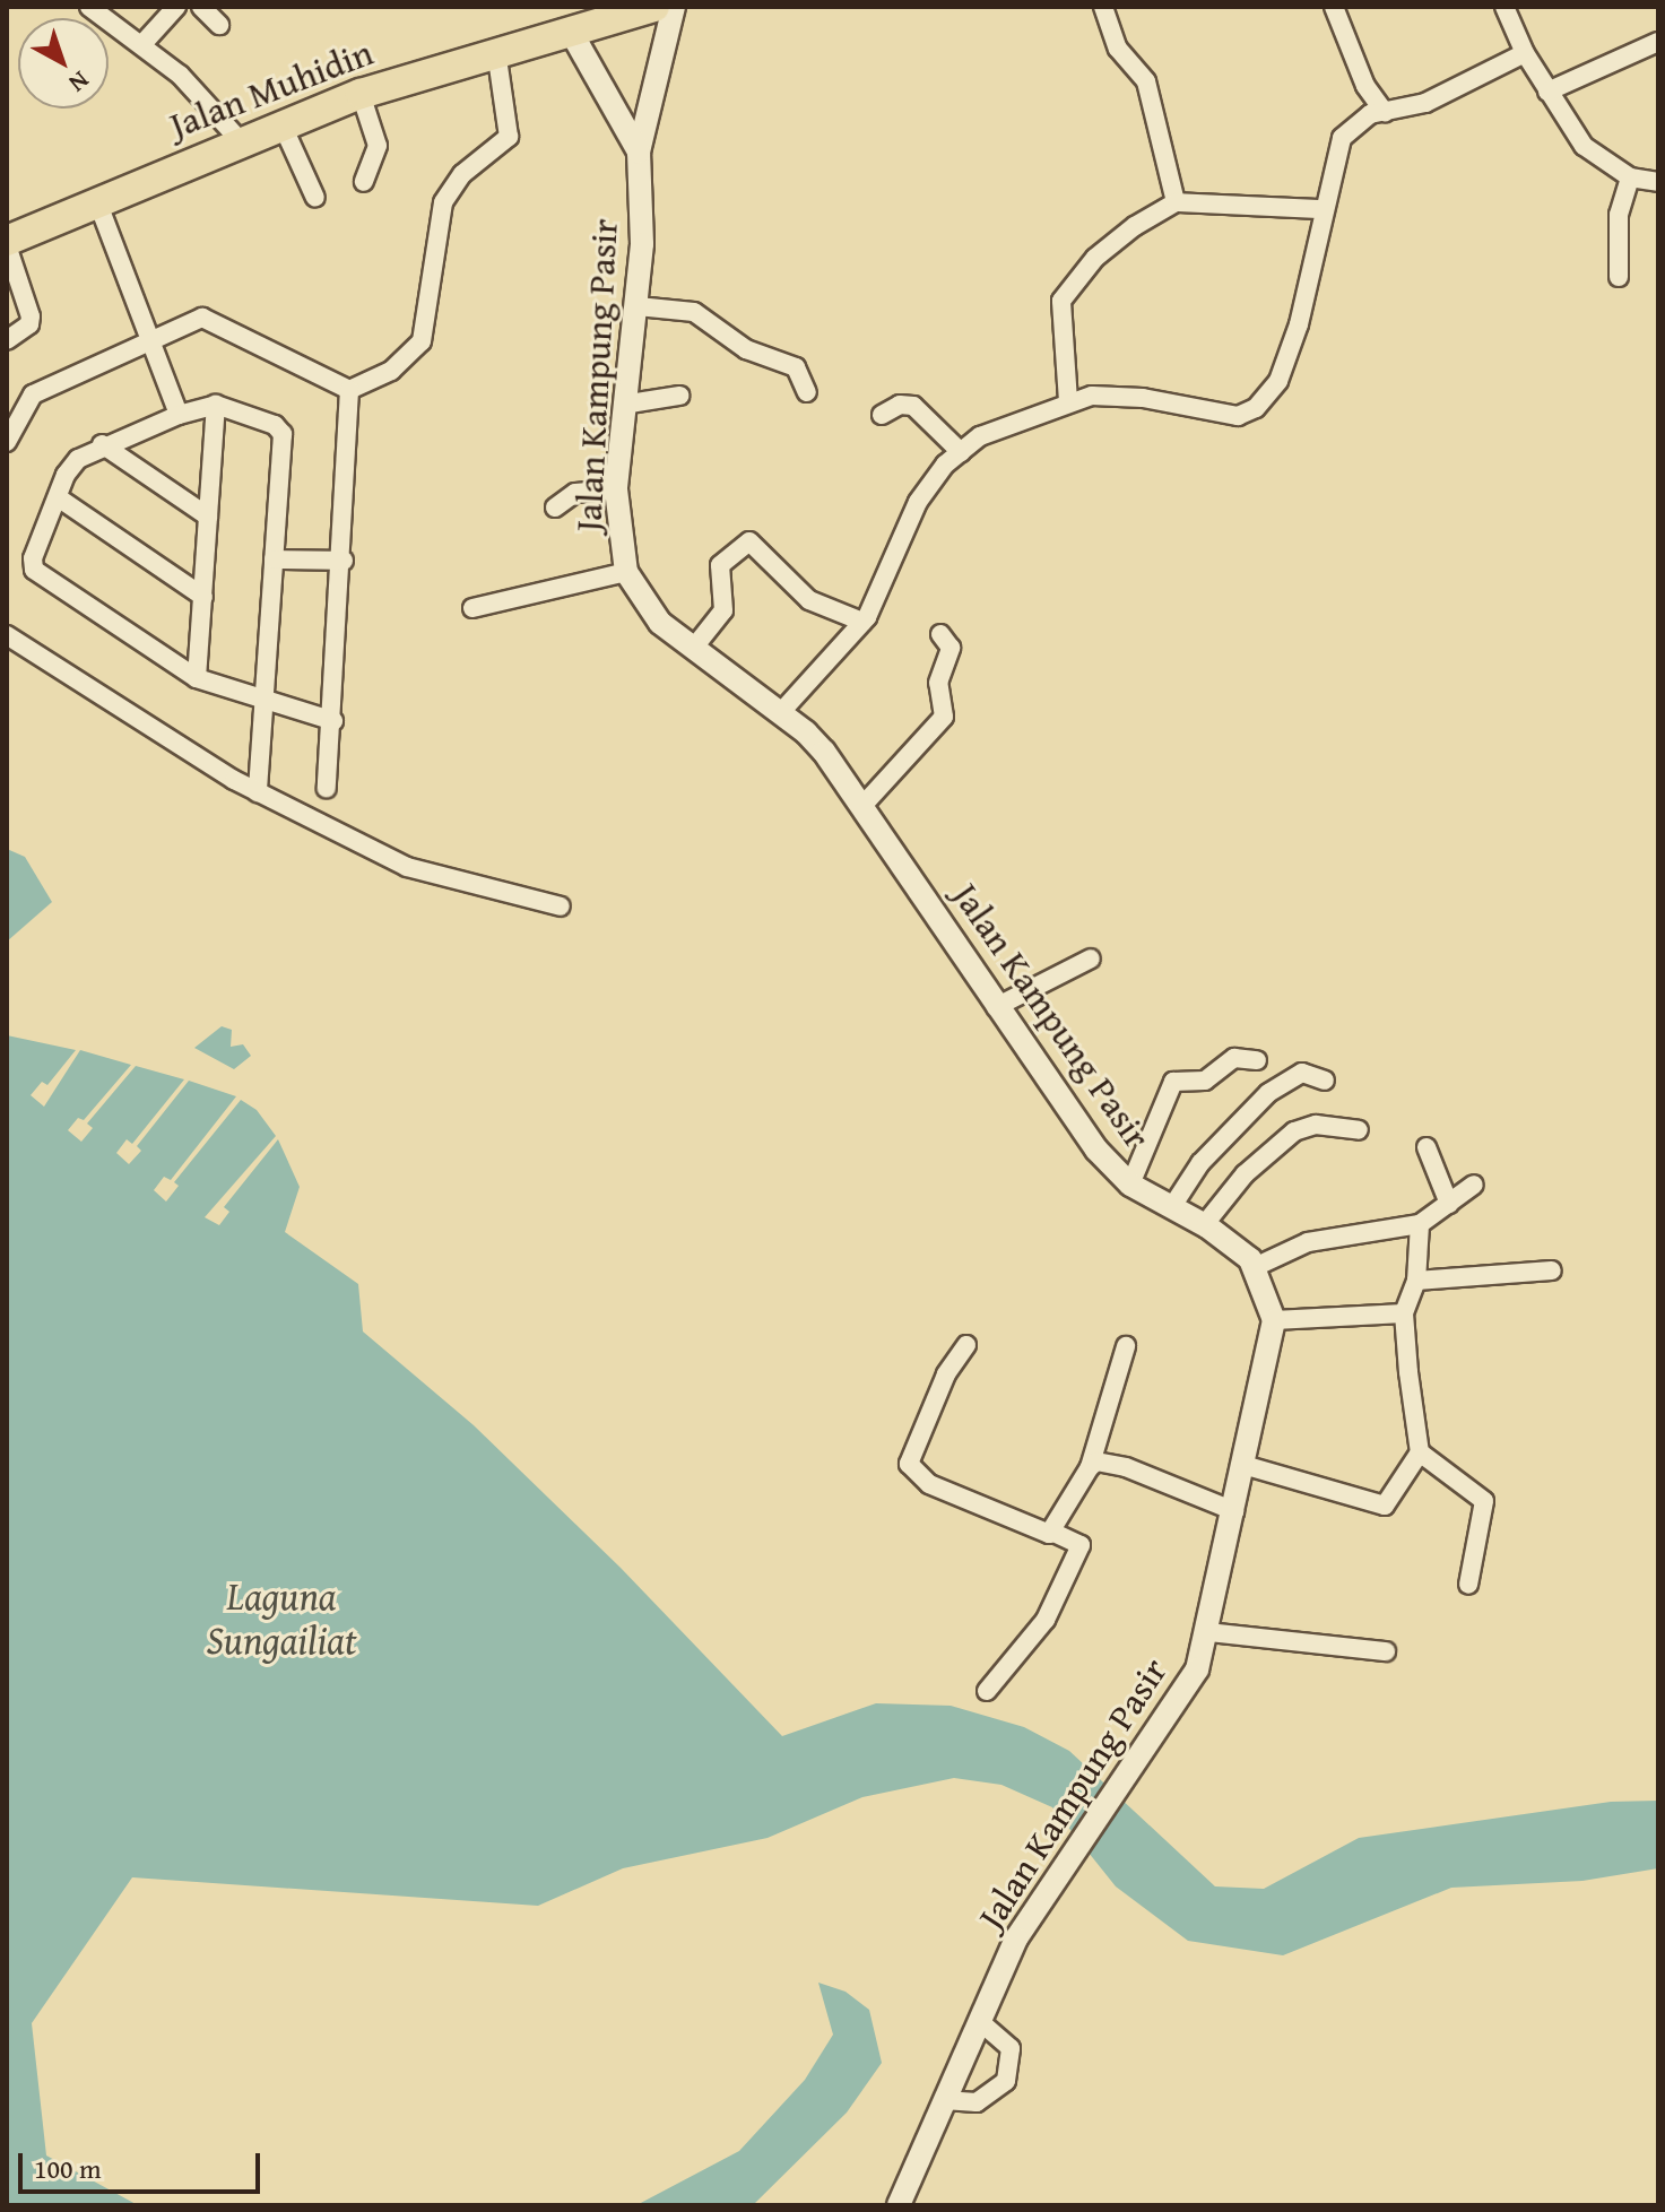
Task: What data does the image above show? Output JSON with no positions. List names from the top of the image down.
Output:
{
  "streets": {
    "highway": ["Jalan Muhidin"],
    "street": ["Jalan Kampung Pasir"]
  },
  "crossings": [
    ["Jalan Muhidin", "Jalan Kampung Pasir"]
  ],
  "water": ["Laguna Sungailiat"],
  "scale_bar": "100 m",
  "north": "bottom right"
}
